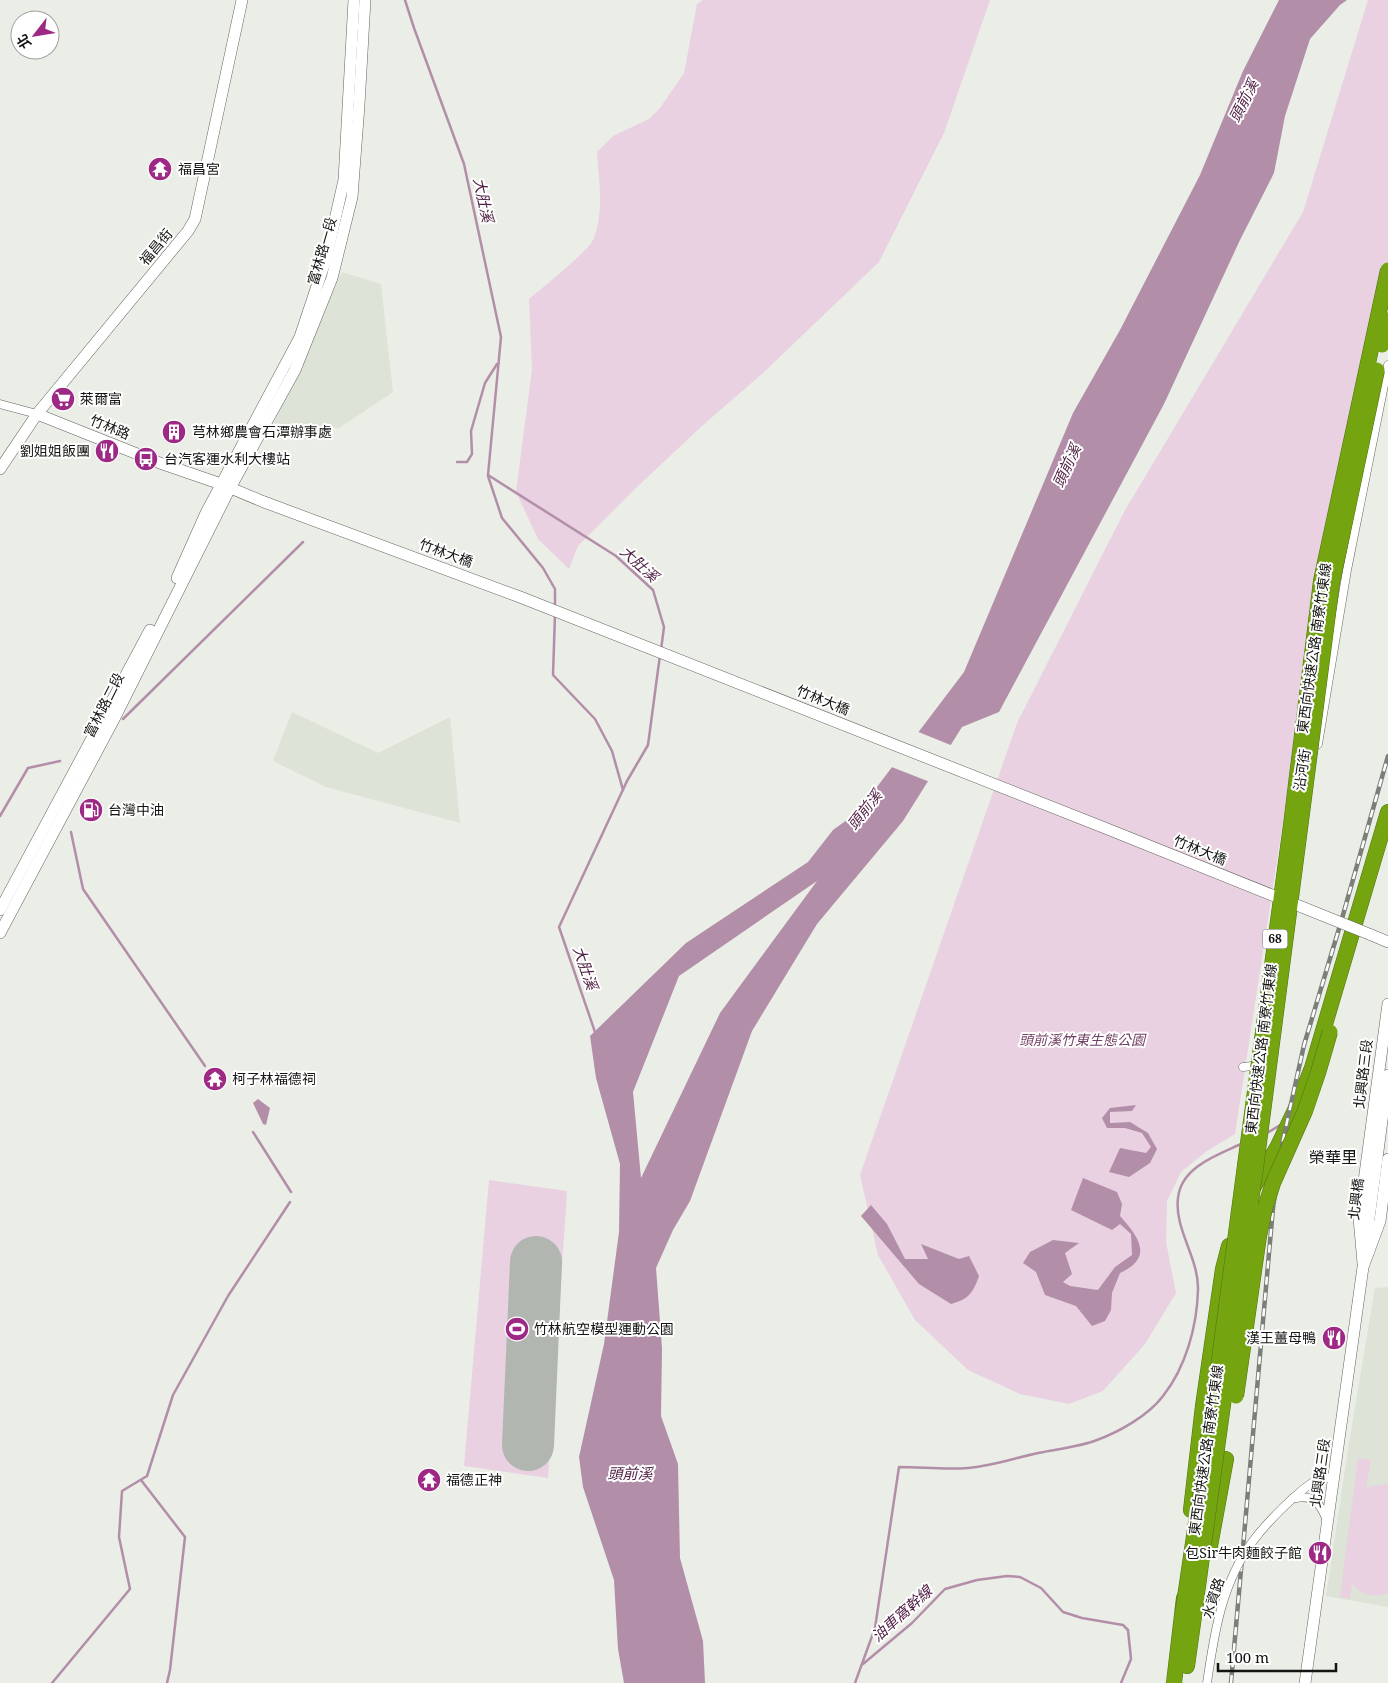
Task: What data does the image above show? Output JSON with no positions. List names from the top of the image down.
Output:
{
  "streets": {
    "highway": ["東西向快速公路 南寮竹東線", "68"],
    "main road": [
      "福昌街",
      "富林路一段",
      "竹林路",
      "竹林大橋",
      "富林路二段",
      "北興路三段",
      "北興橋"
    ],
    "street": ["沿河街", "水資路"]
  },
  "crossings": [
    ["福昌街", "竹林路"],
    ["富林路一段", "竹林路"],
    ["富林路一段", "富林路二段"],
    ["竹林路", "竹林大橋"],
    ["竹林路", "富林路二段"],
    ["北興路三段", "北興橋"],
    ["北興路三段", "水資路"]
  ],
  "districts": ["榮華里"],
  "water": ["頭前溪", "大肚溪", "油車窩幹線"],
  "parks": ["頭前溪竹東生態公園"],
  "places": {
    "temple": ["福昌宮", "柯子林福德祠", "福德正神"],
    "supermarket": ["萊爾富"],
    "building": ["芎林鄉農會石潭辦事處"],
    "restaurant": ["劉姐姐飯團", "漢王薑母鴨", "包Sir牛肉麵餃子館"],
    "bus stop": ["台汽客運水利大樓站"],
    "fuel station": ["台灣中油"],
    "sports": ["竹林航空模型運動公園"]
  },
  "scale_bar": "100 m",
  "north": "bottom left"
}
